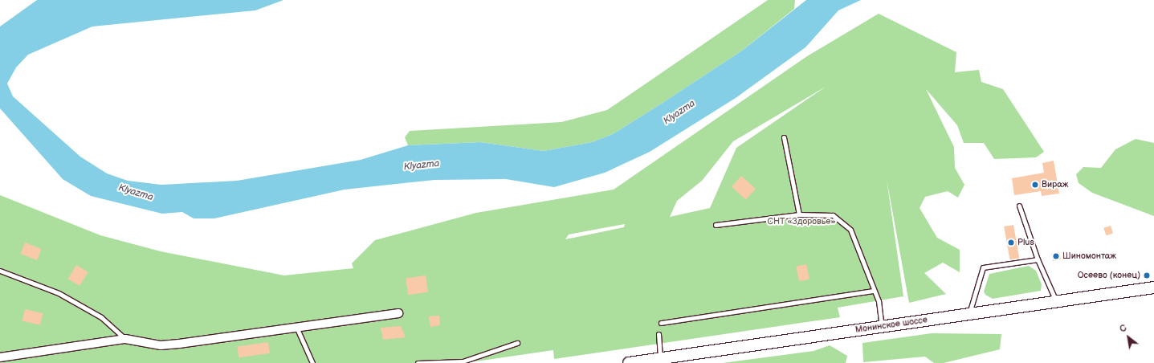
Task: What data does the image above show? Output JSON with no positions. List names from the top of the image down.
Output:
{
  "streets": {
    "main road": ["Монинское шоссе"]
  },
  "water": ["Klyazma"],
  "parks": ["СНТ «Здоровье»"],
  "places": [
    "Вираж",
    "Plus",
    "Шиномонтаж",
    "Осеево (конец)"
  ],
  "north": "top left"
}
